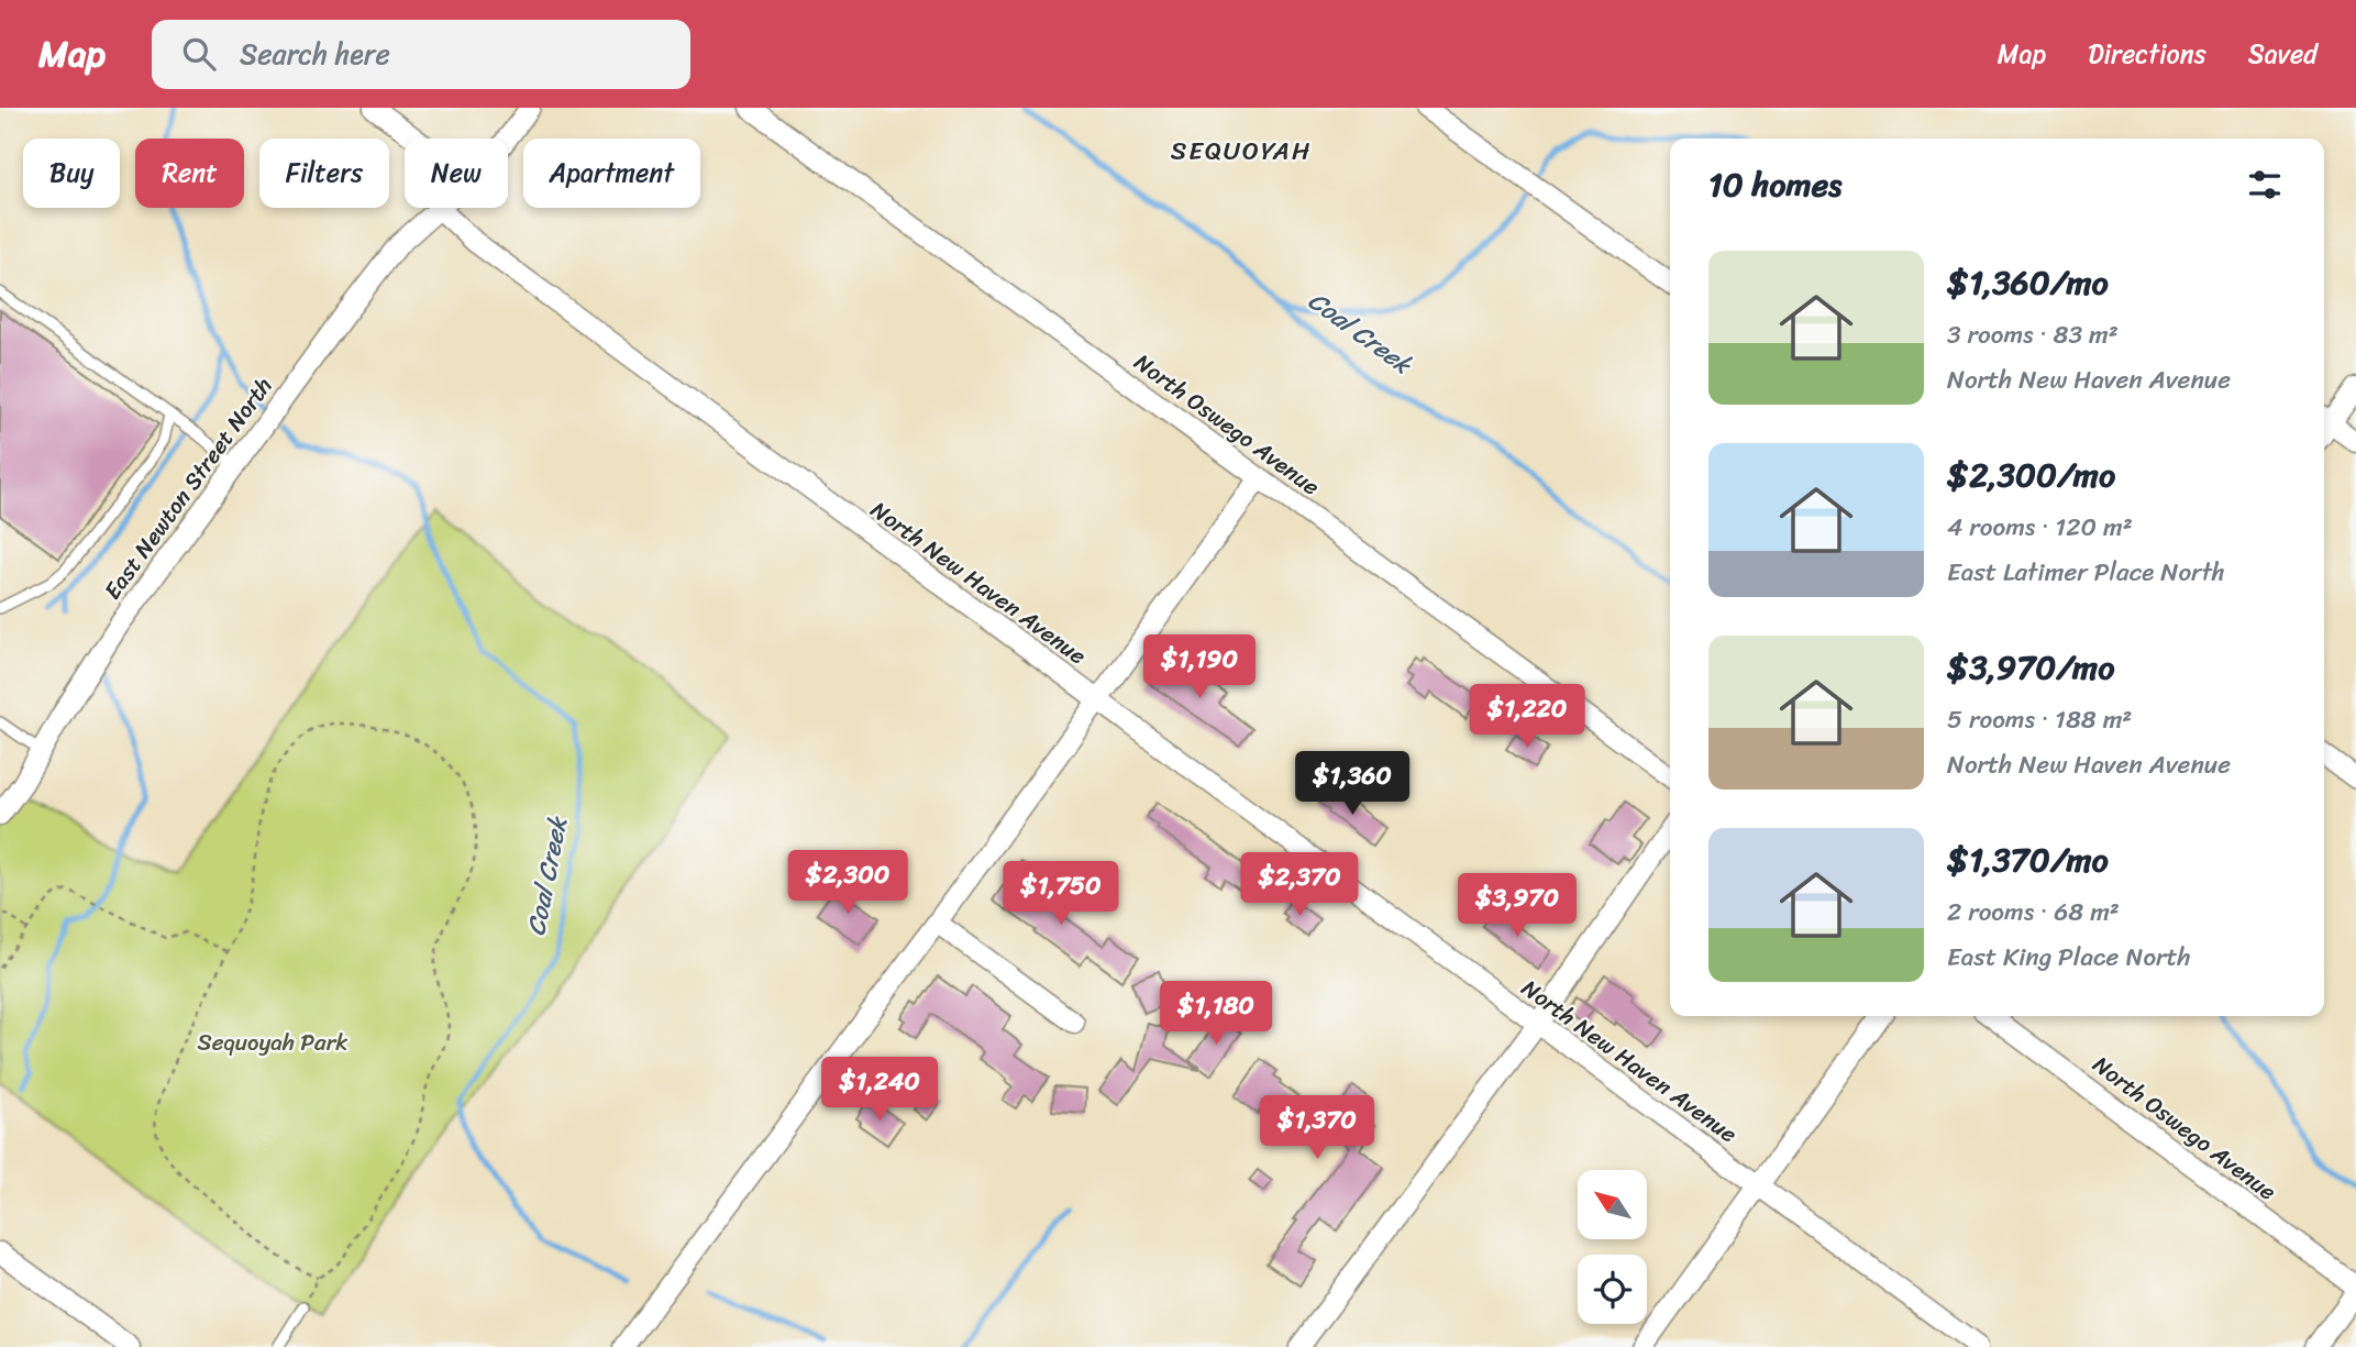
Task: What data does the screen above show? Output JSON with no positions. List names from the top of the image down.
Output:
{
  "streets": {
    "street": ["North Oswego Avenue", "East Newton Street North", "North New Haven Avenue"]
  },
  "crossings": [
    ["East Newton Street North", "North New Haven Avenue"]
  ],
  "districts": ["SEQUOYAH"],
  "water": ["Coal Creek"],
  "parks": ["Sequoyah Park"],
  "north": "top left",
  "page": {
    "header": "Map",
    "search": "Search here",
    "nav": ["Map", "Directions", "Saved"],
    "chip": [
      "Buy",
      "Rent",
      "Filters",
      "New",
      "Apartment"
    ],
    "heading": "10 homes",
    "list": [
      {
        "name": "$1,360/mo",
        "note": "3 rooms · 83 m² · North New Haven Avenue"
      },
      {
        "name": "$2,300/mo",
        "note": "4 rooms · 120 m² · East Latimer Place North"
      },
      {
        "name": "$3,970/mo",
        "note": "5 rooms · 188 m² · North New Haven Avenue"
      },
      {
        "name": "$1,370/mo",
        "note": "2 rooms · 68 m² · East King Place North"
      }
    ],
    "price": [
      "$1,190",
      "$1,220",
      "$1,360",
      "$2,300",
      "$2,370",
      "$1,750",
      "$3,970",
      "$1,180",
      "$1,240",
      "$1,370"
    ]
  }
}
